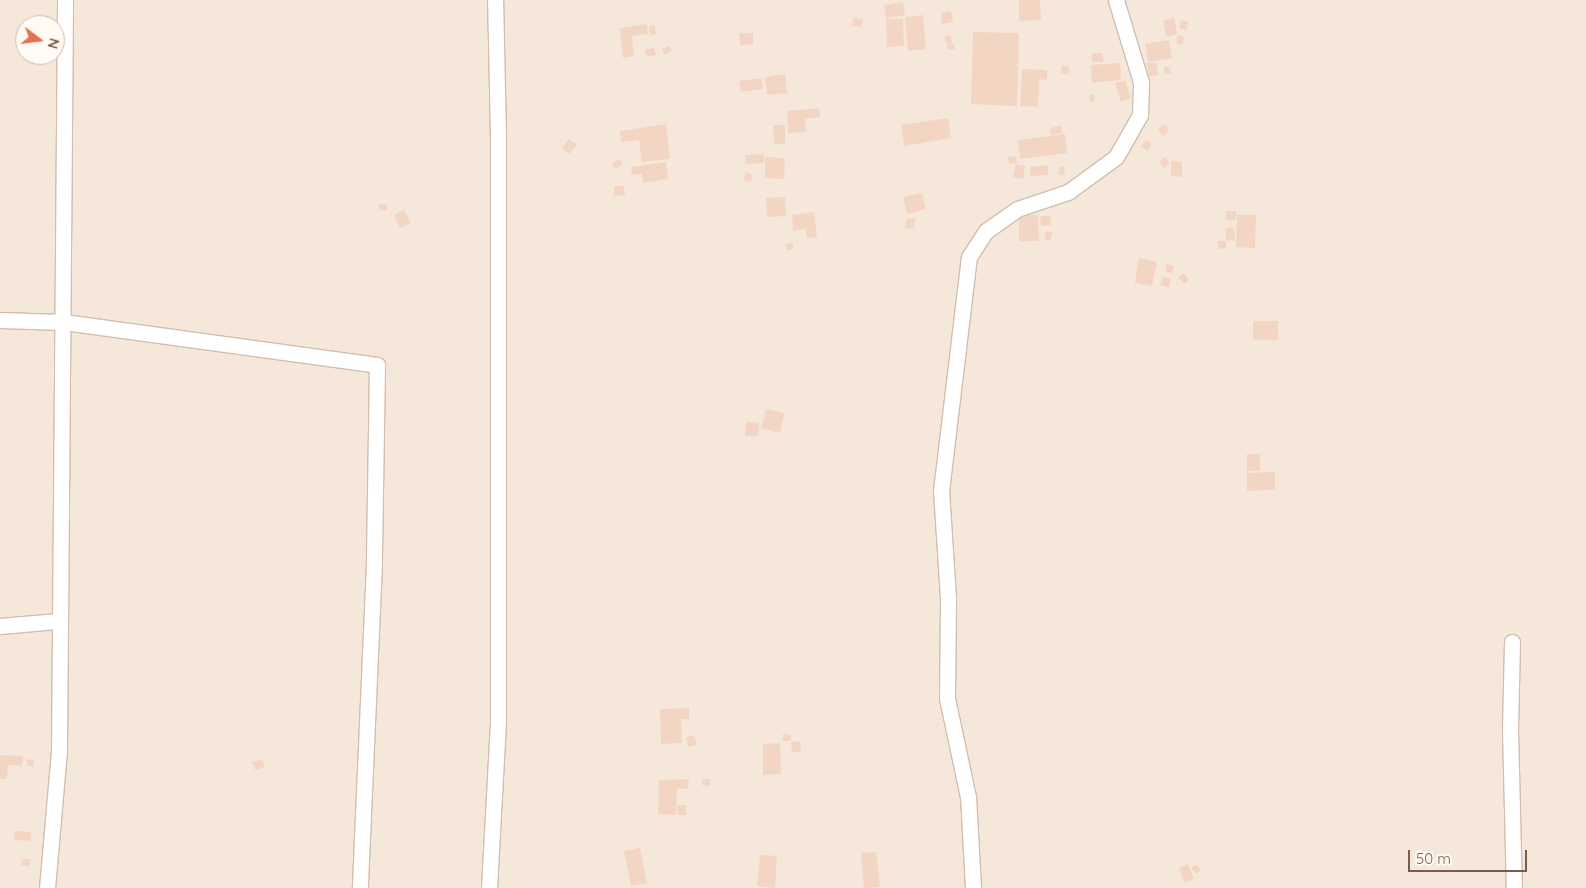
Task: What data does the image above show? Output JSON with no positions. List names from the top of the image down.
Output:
{
  "scale_bar": "50 m",
  "north": "right"
}
